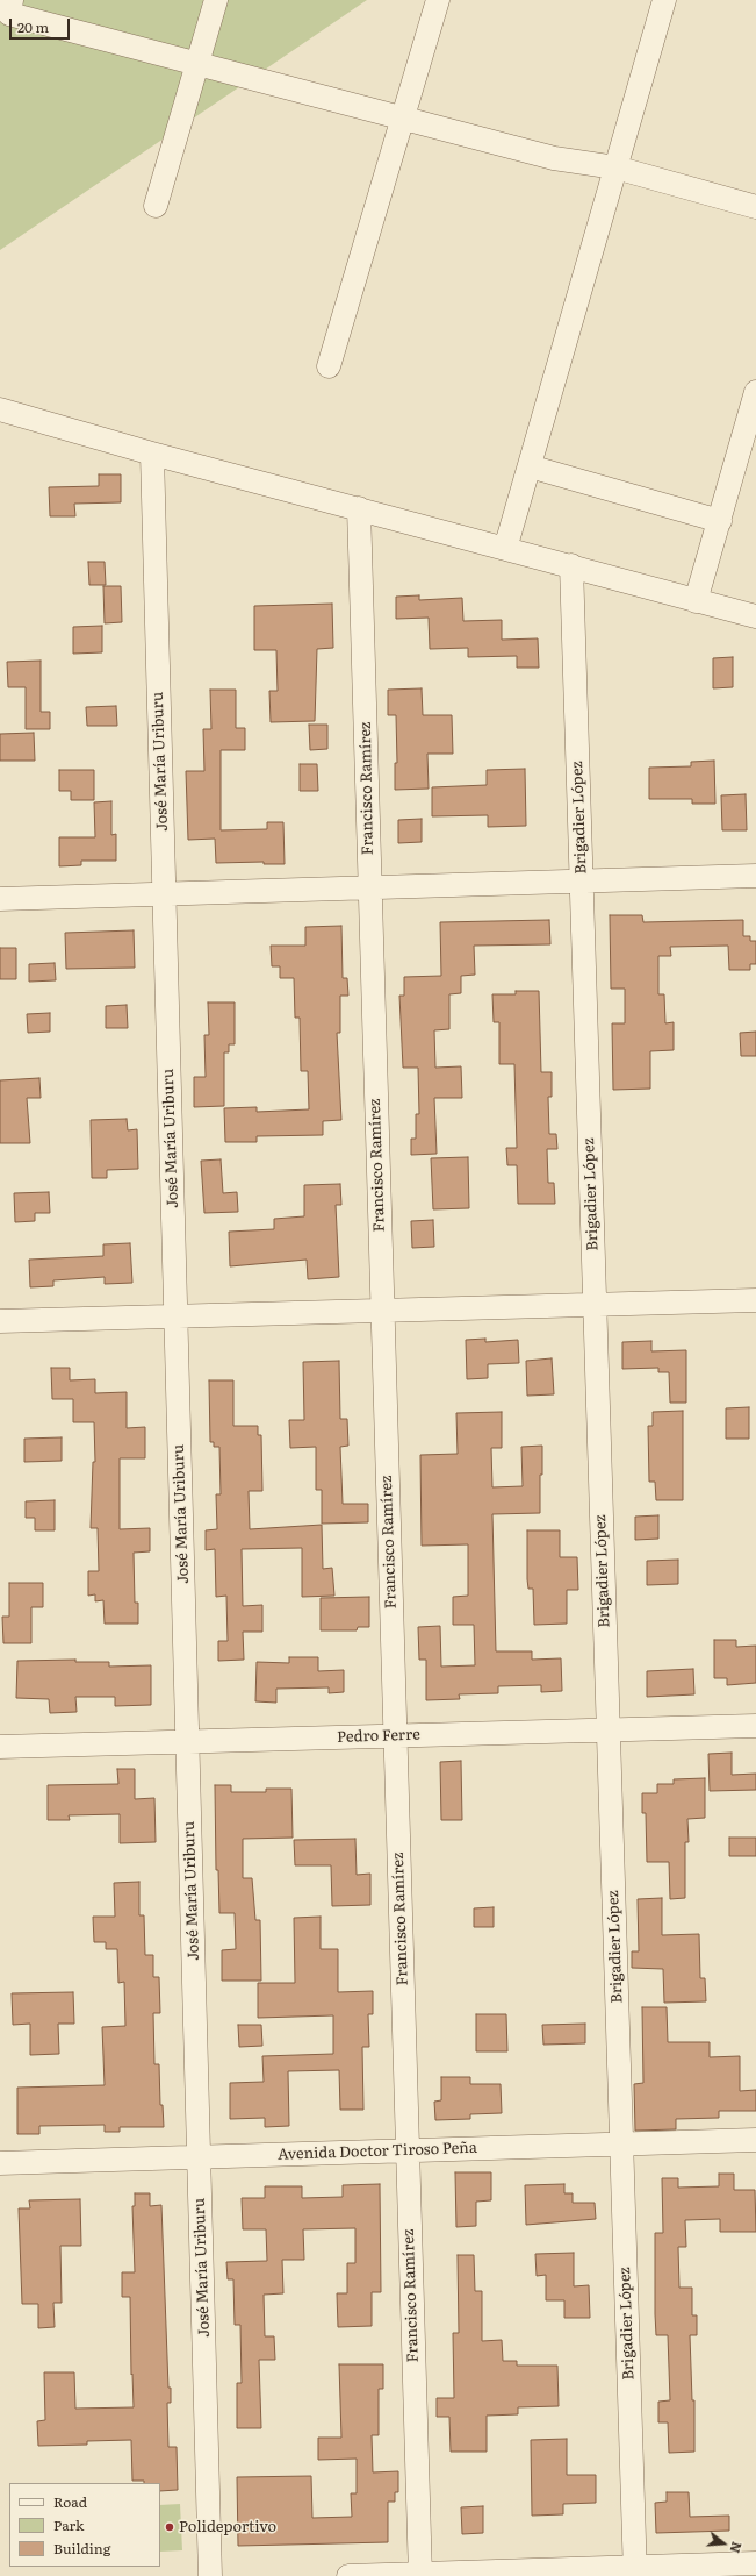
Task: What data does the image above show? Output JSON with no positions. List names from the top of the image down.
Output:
{
  "streets": {
    "street": [
      "José María Uriburu",
      "Francisco Ramírez",
      "Brigadier López",
      "Pedro Ferre",
      "Avenida Doctor Tiroso Peña"
    ]
  },
  "crossings": [
    ["José María Uriburu", "Pedro Ferre"],
    ["José María Uriburu", "Avenida Doctor Tiroso Peña"],
    ["Francisco Ramírez", "Pedro Ferre"],
    ["Francisco Ramírez", "Avenida Doctor Tiroso Peña"],
    ["Brigadier López", "Pedro Ferre"],
    ["Brigadier López", "Avenida Doctor Tiroso Peña"]
  ],
  "places": ["Polideportivo"],
  "legend": ["Road", "Park", "Building"],
  "scale_bar": "20 m",
  "north": "right"
}
